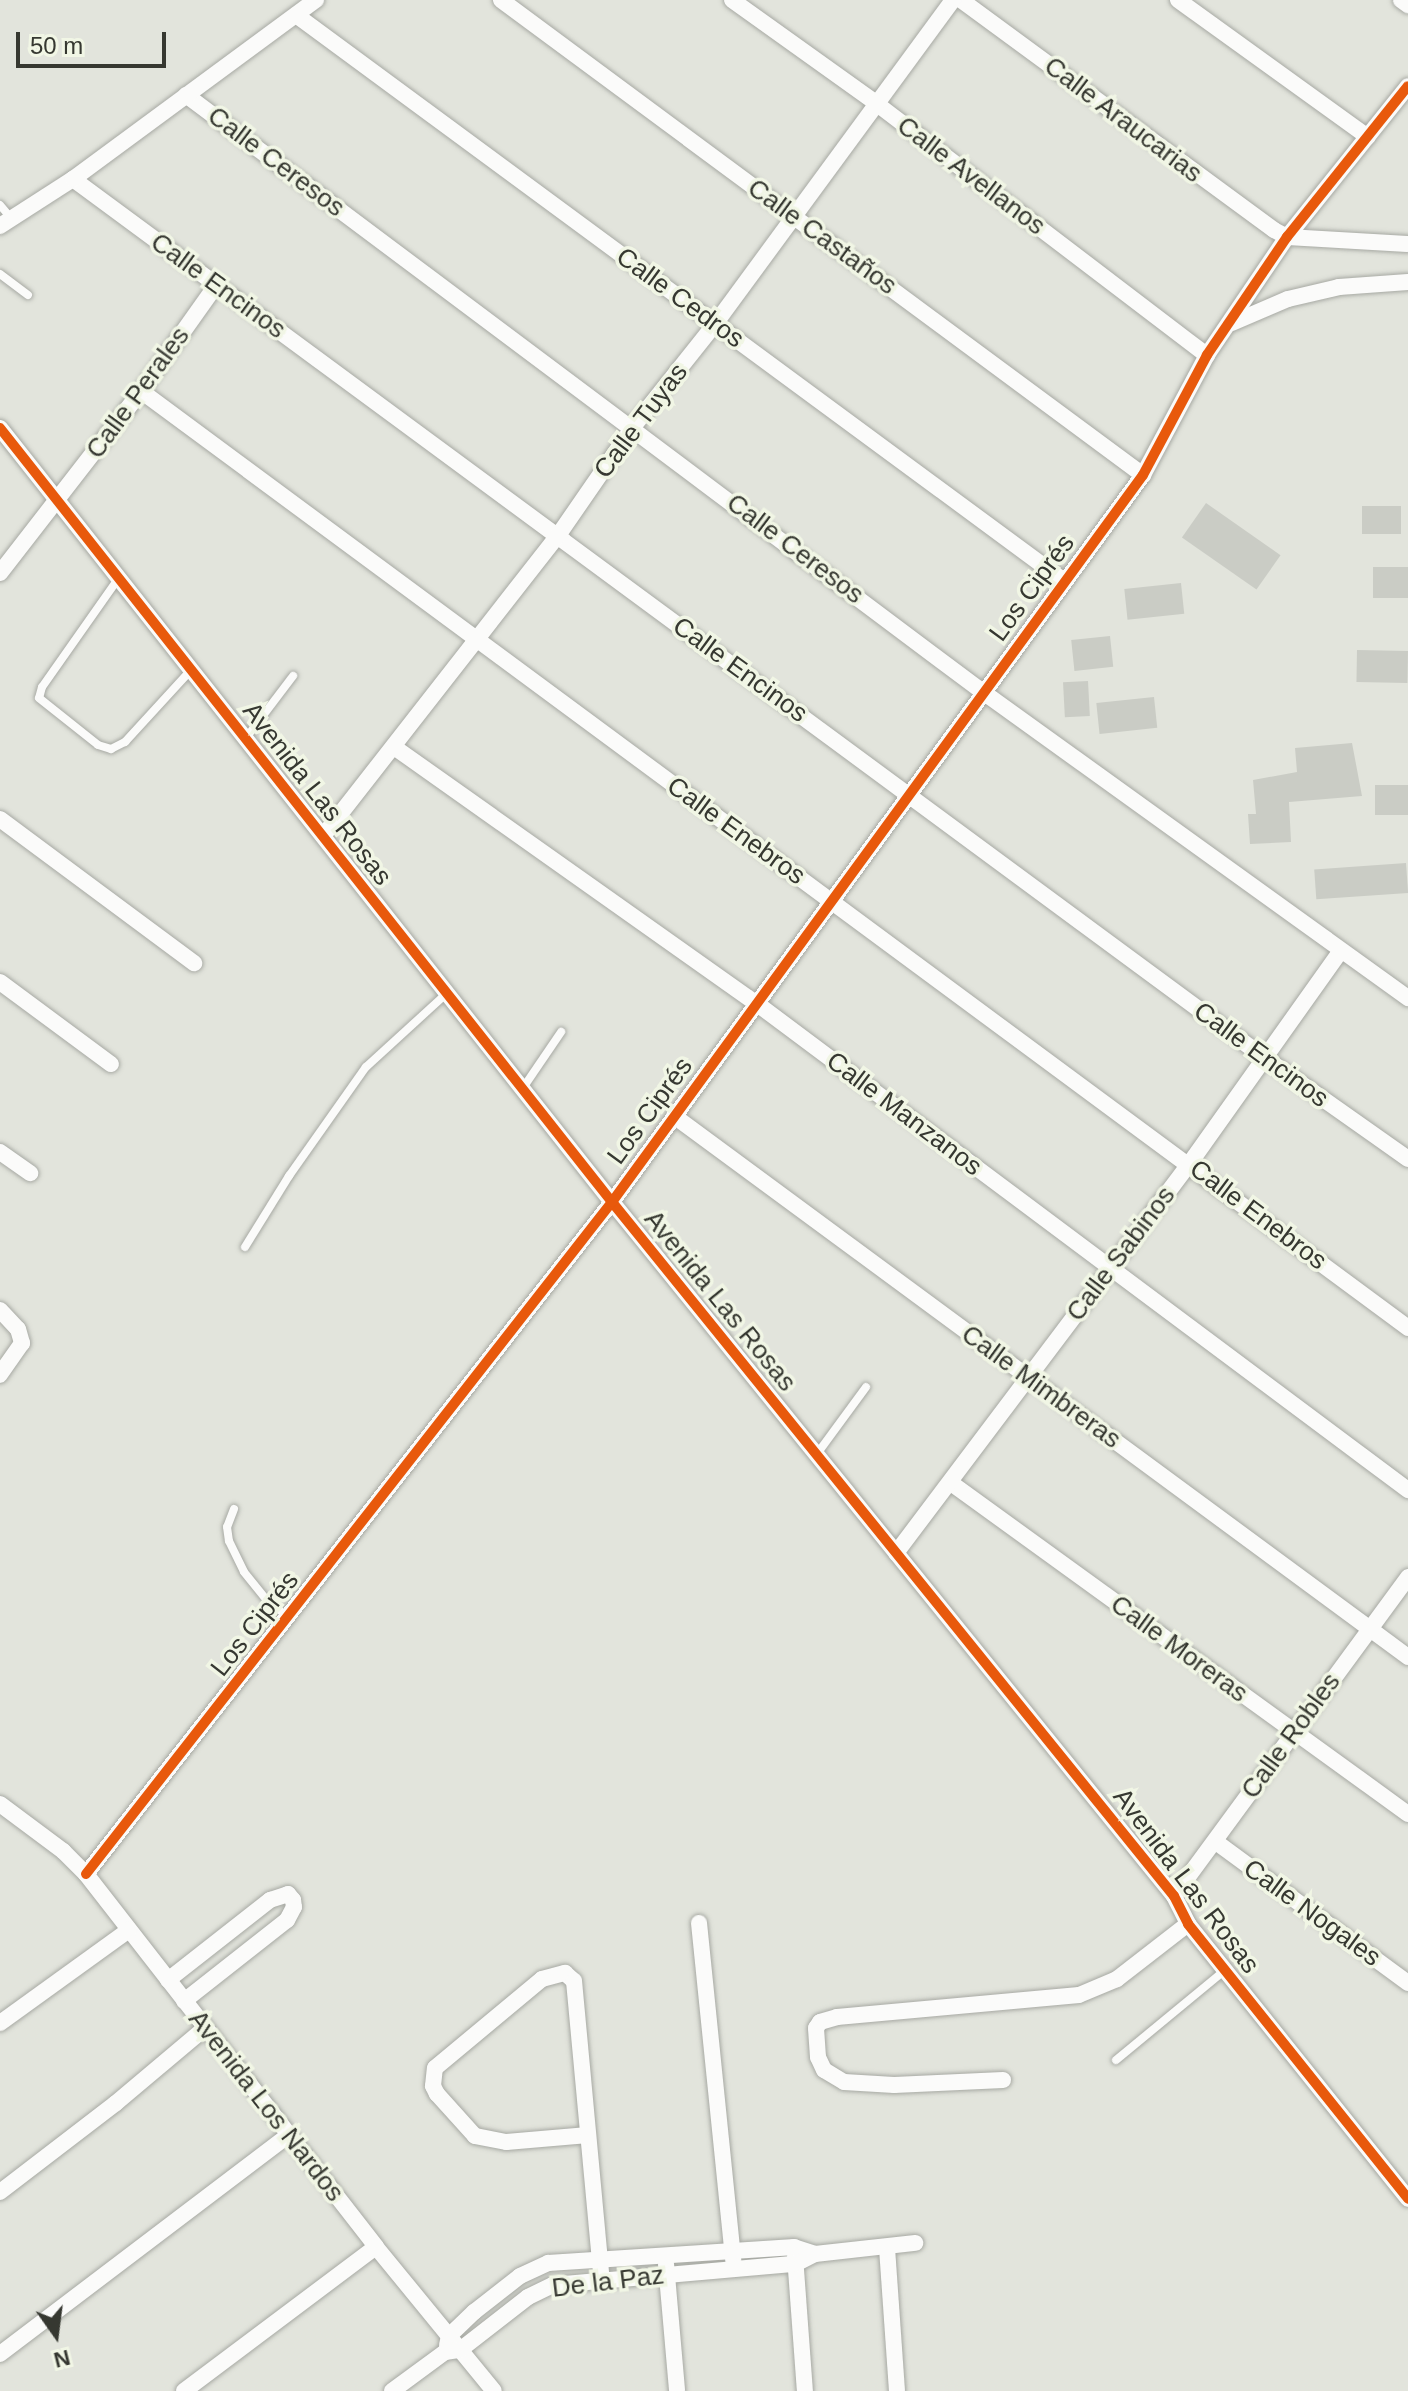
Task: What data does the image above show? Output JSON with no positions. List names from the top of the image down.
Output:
{
  "streets": {
    "street": [
      "Calle Araucarias",
      "Calle Ceresos",
      "Calle Avellanos",
      "Calle Castaños",
      "Calle Encinos",
      "Calle Cedros",
      "Calle Perales",
      "Calle Tuyas",
      "Los Ciprés",
      "Avenida Las Rosas",
      "Calle Enebros",
      "Calle Manzanos",
      "Calle Sabinos",
      "Calle Mimbreras",
      "Calle Moreras",
      "Calle Robles",
      "Calle Nogales",
      "Avenida Los Nardos",
      "De la Paz"
    ]
  },
  "crossings": [
    ["Calle Araucarias", "Los Ciprés"],
    ["Calle Ceresos", "Calle Tuyas"],
    ["Calle Ceresos", "Los Ciprés"],
    ["Calle Ceresos", "Calle Sabinos"],
    ["Calle Avellanos", "Calle Tuyas"],
    ["Calle Avellanos", "Los Ciprés"],
    ["Calle Castaños", "Calle Tuyas"],
    ["Calle Castaños", "Los Ciprés"],
    ["Calle Encinos", "Calle Perales"],
    ["Calle Encinos", "Calle Tuyas"],
    ["Calle Encinos", "Los Ciprés"],
    ["Calle Encinos", "Calle Sabinos"],
    ["Calle Cedros", "Calle Tuyas"],
    ["Calle Cedros", "Los Ciprés"],
    ["Calle Perales", "Avenida Las Rosas"],
    ["Calle Perales", "Calle Enebros"],
    ["Calle Tuyas", "Avenida Las Rosas"],
    ["Calle Tuyas", "Calle Enebros"],
    ["Calle Tuyas", "Calle Manzanos"],
    ["Los Ciprés", "Avenida Las Rosas"],
    ["Los Ciprés", "Calle Enebros"],
    ["Los Ciprés", "Calle Manzanos"],
    ["Los Ciprés", "Calle Mimbreras"],
    ["Los Ciprés", "Avenida Los Nardos"],
    ["Avenida Las Rosas", "Calle Sabinos"],
    ["Avenida Las Rosas", "Calle Robles"],
    ["Calle Enebros", "Calle Sabinos"],
    ["Calle Manzanos", "Calle Sabinos"],
    ["Calle Sabinos", "Calle Mimbreras"],
    ["Calle Sabinos", "Calle Moreras"],
    ["Calle Mimbreras", "Calle Robles"],
    ["Calle Moreras", "Calle Robles"],
    ["Calle Robles", "Calle Nogales"],
    ["Avenida Los Nardos", "De la Paz"]
  ],
  "scale_bar": "50 m",
  "north": "bottom"
}
